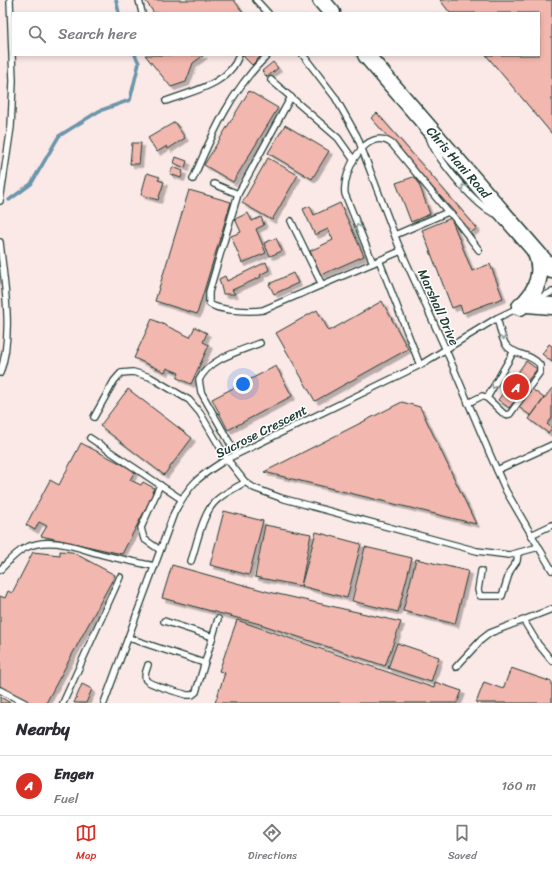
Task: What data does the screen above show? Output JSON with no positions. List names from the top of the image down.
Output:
{
  "streets": {
    "main road": ["Chris Hani Road"],
    "lane": ["Marshall Drive", "Sucrose Crescent"]
  },
  "crossings": [
    ["Marshall Drive", "Sucrose Crescent"]
  ],
  "page": {
    "search": "Search here",
    "pins": "A",
    "heading": "Nearby",
    "list": [
      {
        "mark": "A",
        "name": "Engen",
        "note": "Fuel",
        "value": "160 m"
      }
    ],
    "nav": ["Map", "Directions", "Saved"]
  }
}
